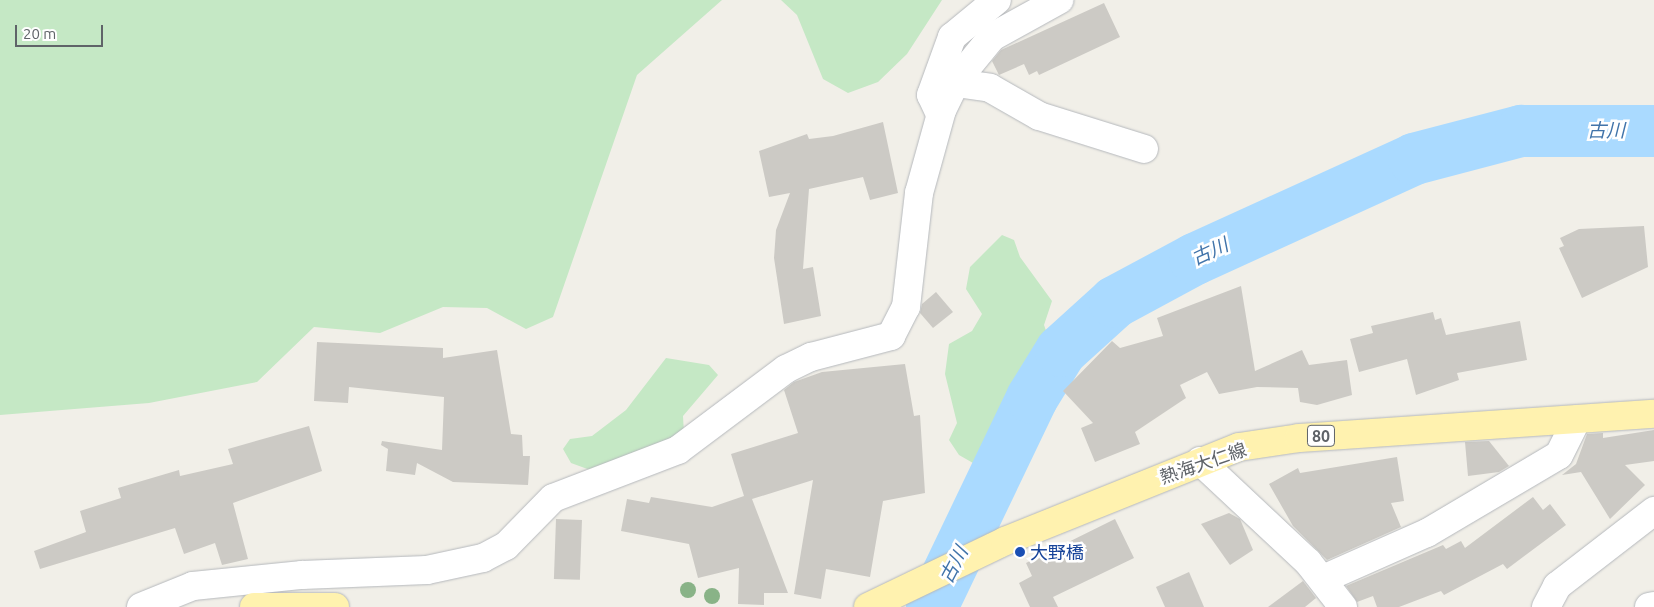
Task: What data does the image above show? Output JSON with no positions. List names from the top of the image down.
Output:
{
  "streets": {
    "main road": ["80", "熱海大仁線"]
  },
  "water": ["古川"],
  "places": ["大野橋"],
  "scale_bar": "20 m"
}
